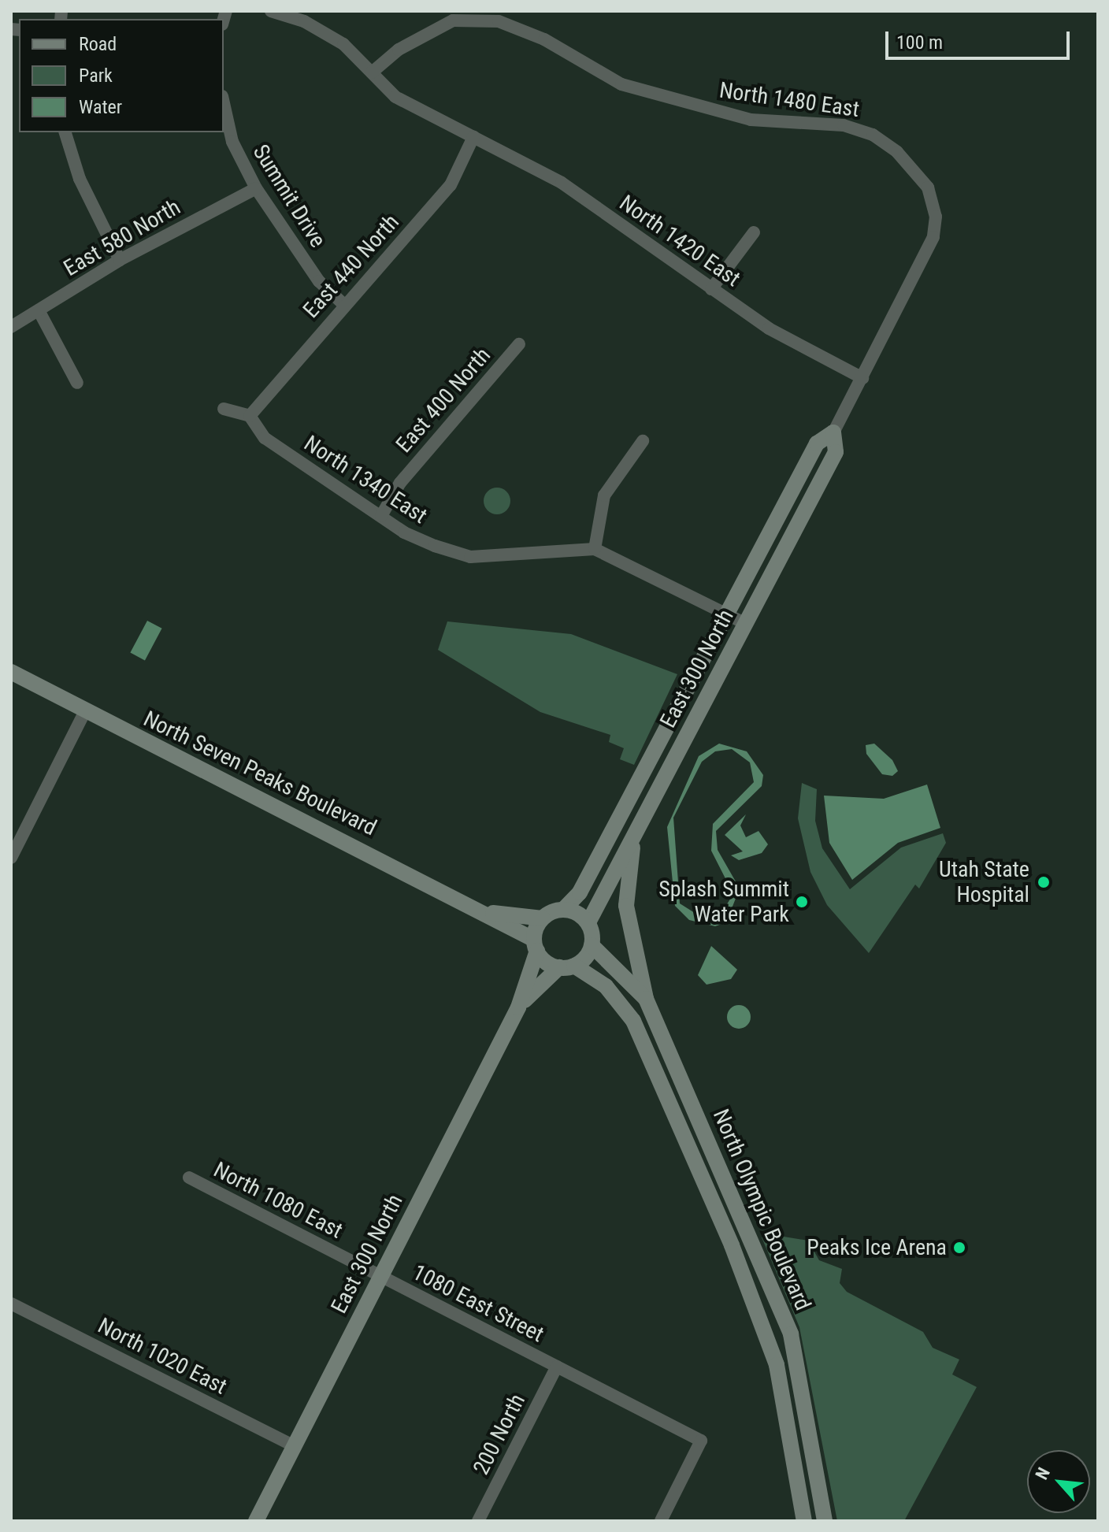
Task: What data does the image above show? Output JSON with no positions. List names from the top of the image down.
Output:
{
  "streets": {
    "street": [
      "North 1480 East",
      "Summit Drive",
      "East 580 North",
      "North 1420 East",
      "East 440 North",
      "East 400 North",
      "North 1340 East",
      "East 300 North",
      "North Seven Peaks Boulevard",
      "North 1080 East",
      "North Olympic Boulevard",
      "1080 East Street",
      "North 1020 East",
      "200 North"
    ]
  },
  "crossings": [
    ["North 1480 East", "North 1420 East"],
    ["North 1480 East", "East 300 North"],
    ["Summit Drive", "East 580 North"],
    ["Summit Drive", "East 440 North"],
    ["North 1420 East", "East 440 North"],
    ["North 1420 East", "East 300 North"],
    ["East 440 North", "North 1340 East"],
    ["East 400 North", "North 1340 East"],
    ["East 300 North", "North Seven Peaks Boulevard"],
    ["East 300 North", "North 1080 East"],
    ["East 300 North", "North Olympic Boulevard"],
    ["East 300 North", "1080 East Street"],
    ["East 300 North", "North 1020 East"],
    ["North Seven Peaks Boulevard", "North Olympic Boulevard"],
    ["North 1080 East", "1080 East Street"],
    ["1080 East Street", "200 North"]
  ],
  "places": ["Utah State Hospital", "Splash Summit Water Park", "Peaks Ice Arena"],
  "legend": ["Road", "Park", "Water"],
  "scale_bar": "100 m",
  "north": "top left"
}
